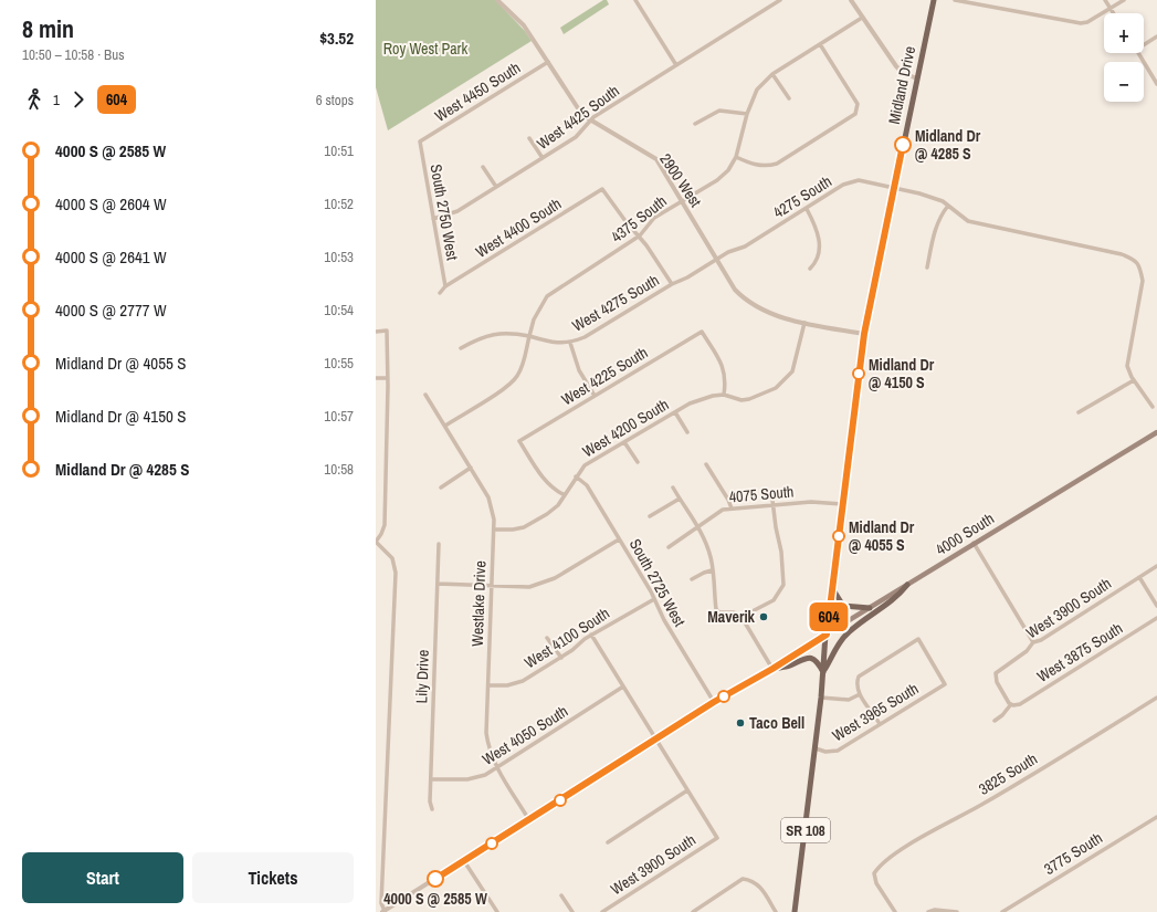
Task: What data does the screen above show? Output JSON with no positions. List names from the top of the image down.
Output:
{
  "streets": {
    "main road": ["Midland Drive", "4000 South", "SR 108"],
    "street": [
      "West 4450 South",
      "West 4425 South",
      "2900 West",
      "4275 South",
      "South 2750 West",
      "4375 South",
      "West 4400 South",
      "West 4275 South",
      "West 4225 South",
      "West 4200 South",
      "4075 South",
      "South 2725 West",
      "Westlake Drive",
      "West 3900 South",
      "West 4100 South",
      "West 3875 South",
      "Lily Drive",
      "West 3965 South",
      "West 4050 South",
      "3825 South",
      "3775 South"
    ]
  },
  "crossings": [
    ["Midland Drive", "2900 West"],
    ["Midland Drive", "4275 South"],
    ["Midland Drive", "4075 South"],
    ["Midland Drive", "4000 South"],
    ["Midland Drive", "West 3965 South"],
    ["West 4450 South", "2900 West"],
    ["West 4450 South", "South 2750 West"],
    ["West 4425 South", "2900 West"],
    ["West 4425 South", "South 2750 West"],
    ["2900 West", "4375 South"],
    ["2900 West", "West 4275 South"],
    ["4275 South", "West 4275 South"],
    ["South 2750 West", "West 4400 South"],
    ["4375 South", "West 4400 South"],
    ["4375 South", "West 4275 South"],
    ["West 4225 South", "West 4200 South"],
    ["West 4200 South", "South 2725 West"],
    ["West 4200 South", "Westlake Drive"],
    ["4000 South", "South 2725 West"],
    ["4000 South", "Westlake Drive"],
    ["South 2725 West", "West 4100 South"],
    ["Westlake Drive", "West 4100 South"],
    ["Westlake Drive", "West 4050 South"],
    ["West 3900 South", "West 3875 South"],
    ["Lily Drive", "West 4050 South"]
  ],
  "parks": ["Roy West Park"],
  "places": [
    "Midland Dr @ 4285 S",
    "Midland Dr @ 4150 S",
    "Midland Dr @ 4055 S",
    "Maverik",
    "Taco Bell",
    "4000 S @ 2585 W"
  ],
  "lines": ["bus line 604"],
  "page": {
    "heading": ["8 min", "10:50 – 10:58 · Bus", "$3.52"],
    "on_map": "604",
    "map_buttons": ["+", "−"],
    "legs": ["1", "604", "6 stops"],
    "list": [
      {
        "name": "4000 S @ 2585 W",
        "value": "10:51"
      },
      {
        "name": "4000 S @ 2604 W",
        "value": "10:52"
      },
      {
        "name": "4000 S @ 2641 W",
        "value": "10:53"
      },
      {
        "name": "4000 S @ 2777 W",
        "value": "10:54"
      },
      {
        "name": "Midland Dr @ 4055 S",
        "value": "10:55"
      },
      {
        "name": "Midland Dr @ 4150 S",
        "value": "10:57"
      },
      {
        "name": "Midland Dr @ 4285 S",
        "value": "10:58"
      }
    ],
    "buttons": ["Start", "Tickets"]
  }
}
